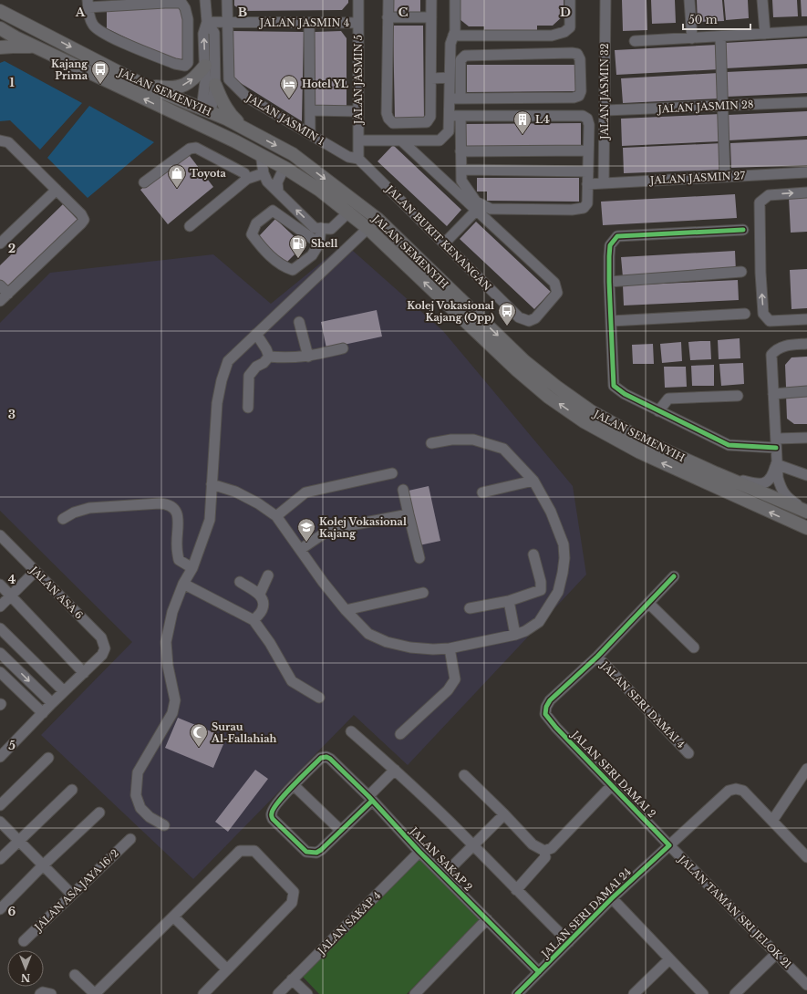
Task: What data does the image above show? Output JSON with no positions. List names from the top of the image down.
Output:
{
  "streets": {
    "main road": ["JALAN SEMENYIH"],
    "street": [
      "JALAN JASMIN 4",
      "JALAN JASMIN 5",
      "JALAN JASMIN 32",
      "JALAN JASMIN 28",
      "JALAN JASMIN 1",
      "JALAN JASMIN 27",
      "JALAN BUKIT KENANGAN",
      "JALAN ASA 6",
      "JALAN SERI DAMAI 4",
      "JALAN SERI DAMAI 2",
      "JALAN SAKAP 2",
      "JALAN ASA JAYA 16/2",
      "JALAN TAMAN SRI JELOK 21",
      "JALAN SERI DAMAI 24",
      "JALAN SAKAP 4"
    ]
  },
  "crossings": [
    ["JALAN JASMIN 4", "JALAN JASMIN 5"],
    ["JALAN JASMIN 4", "JALAN JASMIN 1"],
    ["JALAN JASMIN 5", "JALAN JASMIN 1"],
    ["JALAN JASMIN 5", "JALAN BUKIT KENANGAN"],
    ["JALAN JASMIN 32", "JALAN JASMIN 28"],
    ["JALAN JASMIN 32", "JALAN JASMIN 27"],
    ["JALAN JASMIN 1", "JALAN BUKIT KENANGAN"],
    ["JALAN SERI DAMAI 4", "JALAN SERI DAMAI 2"],
    ["JALAN SERI DAMAI 2", "JALAN TAMAN SRI JELOK 21"],
    ["JALAN SERI DAMAI 2", "JALAN SERI DAMAI 24"],
    ["JALAN SAKAP 2", "JALAN SERI DAMAI 24"],
    ["JALAN SAKAP 2", "JALAN SAKAP 4"],
    ["JALAN TAMAN SRI JELOK 21", "JALAN SERI DAMAI 24"]
  ],
  "places": {
    "bus stop": ["Kajang Prima", "Kolej Vokasional Kajang (Opp)"],
    "hotel": ["Hotel YL"],
    "building": ["L4"],
    "shop": ["Toyota"],
    "fuel station": ["Shell"],
    "school or university": ["Kolej Vokasional Kajang"],
    "mosque": ["Surau Al-Fallahiah"]
  },
  "scale_bar": "50 m",
  "north": "bottom",
  "grid": {
    "columns": [
      "A",
      "B",
      "C",
      "D"
    ],
    "rows": [
      "1",
      "2",
      "3",
      "4",
      "5",
      "6"
    ]
  }
}
